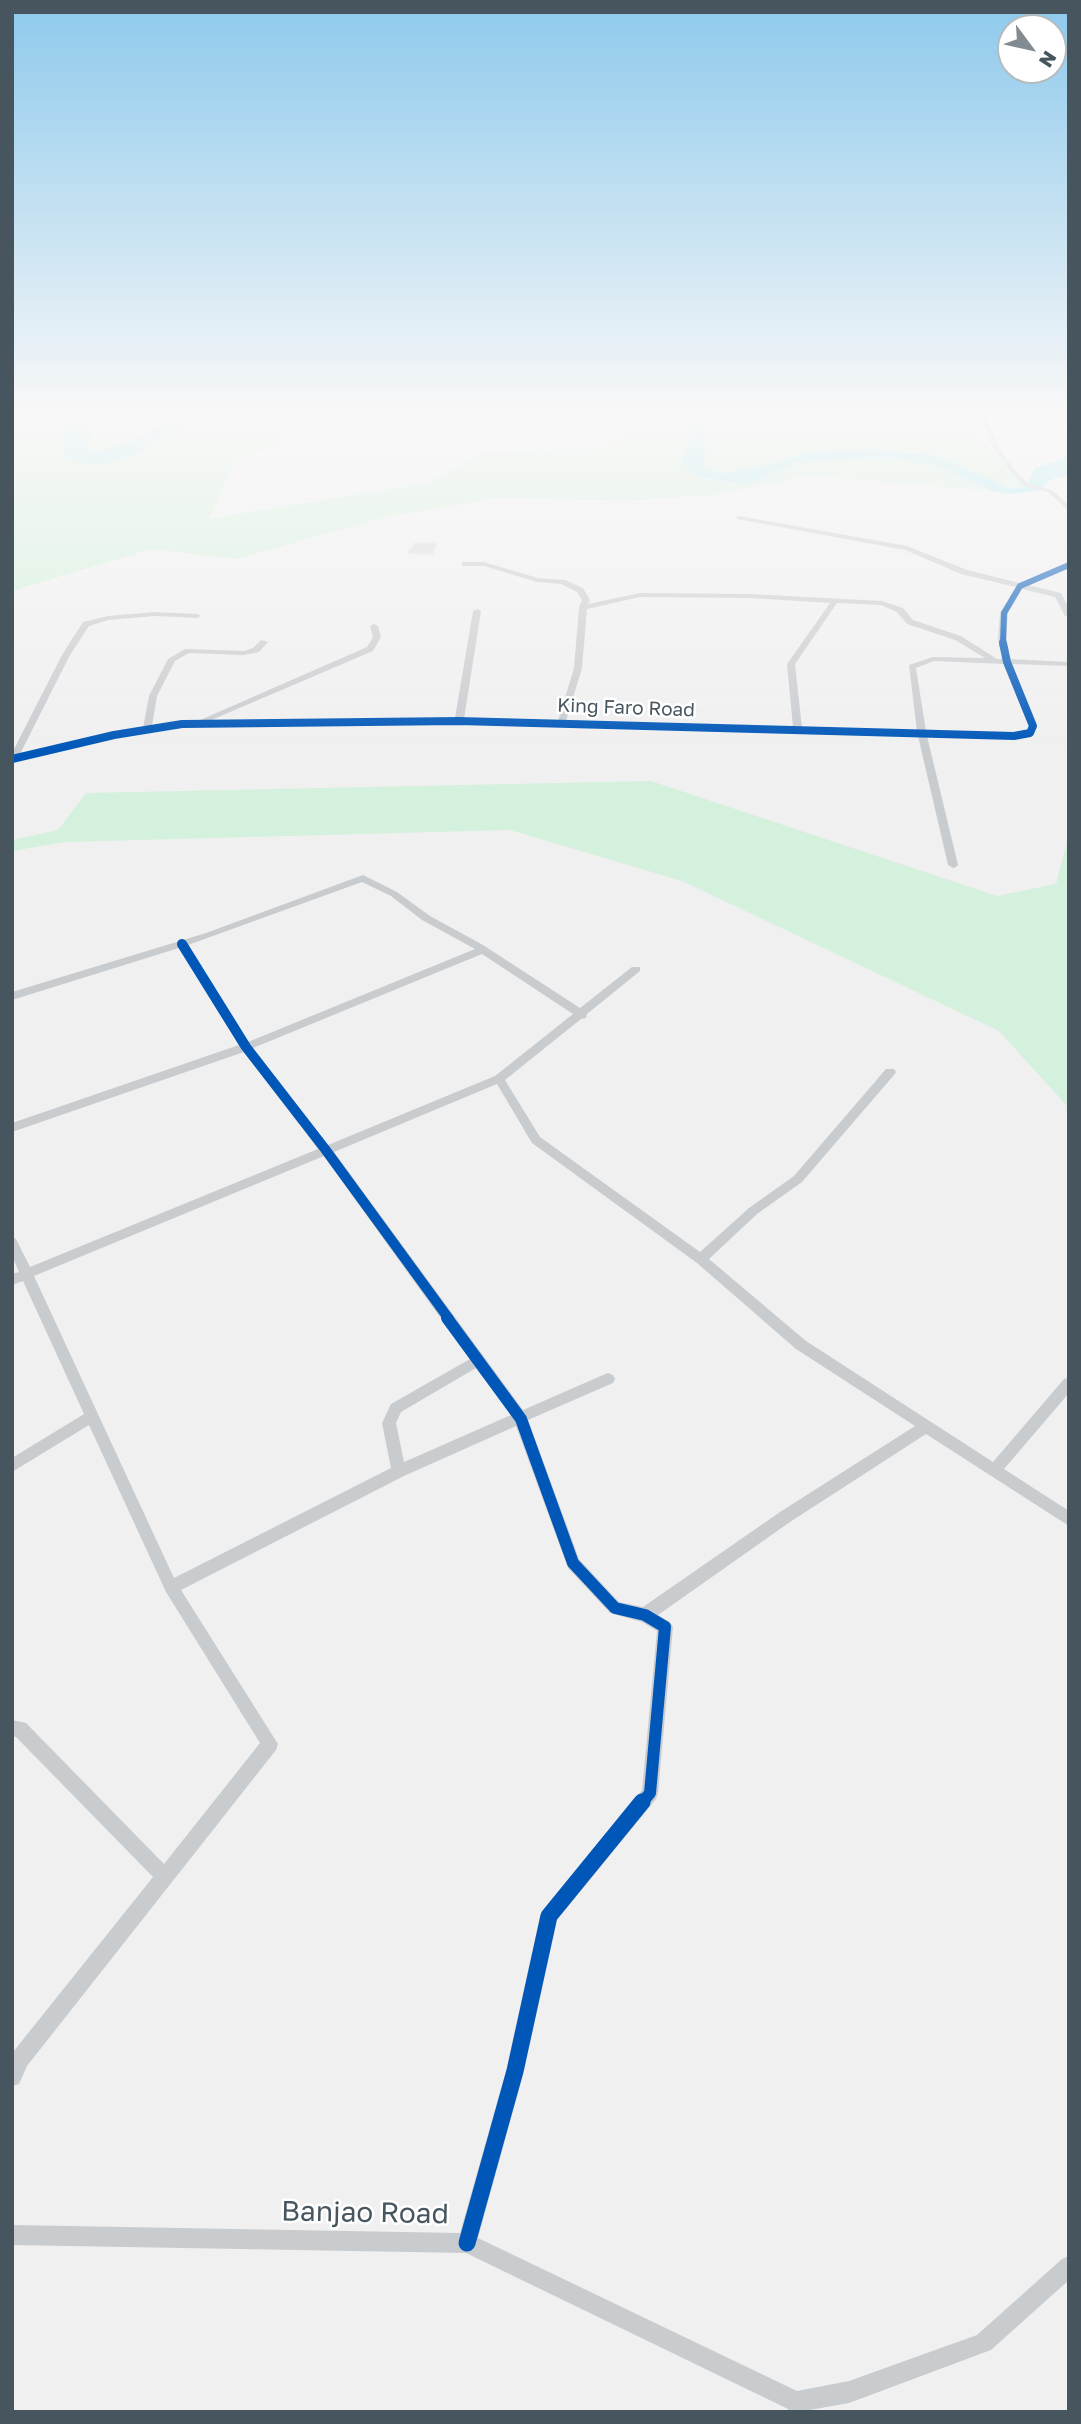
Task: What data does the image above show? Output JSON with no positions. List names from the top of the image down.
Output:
{
  "streets": {
    "street": ["King Faro Road", "Banjao Road"]
  },
  "north": "bottom right"
}
